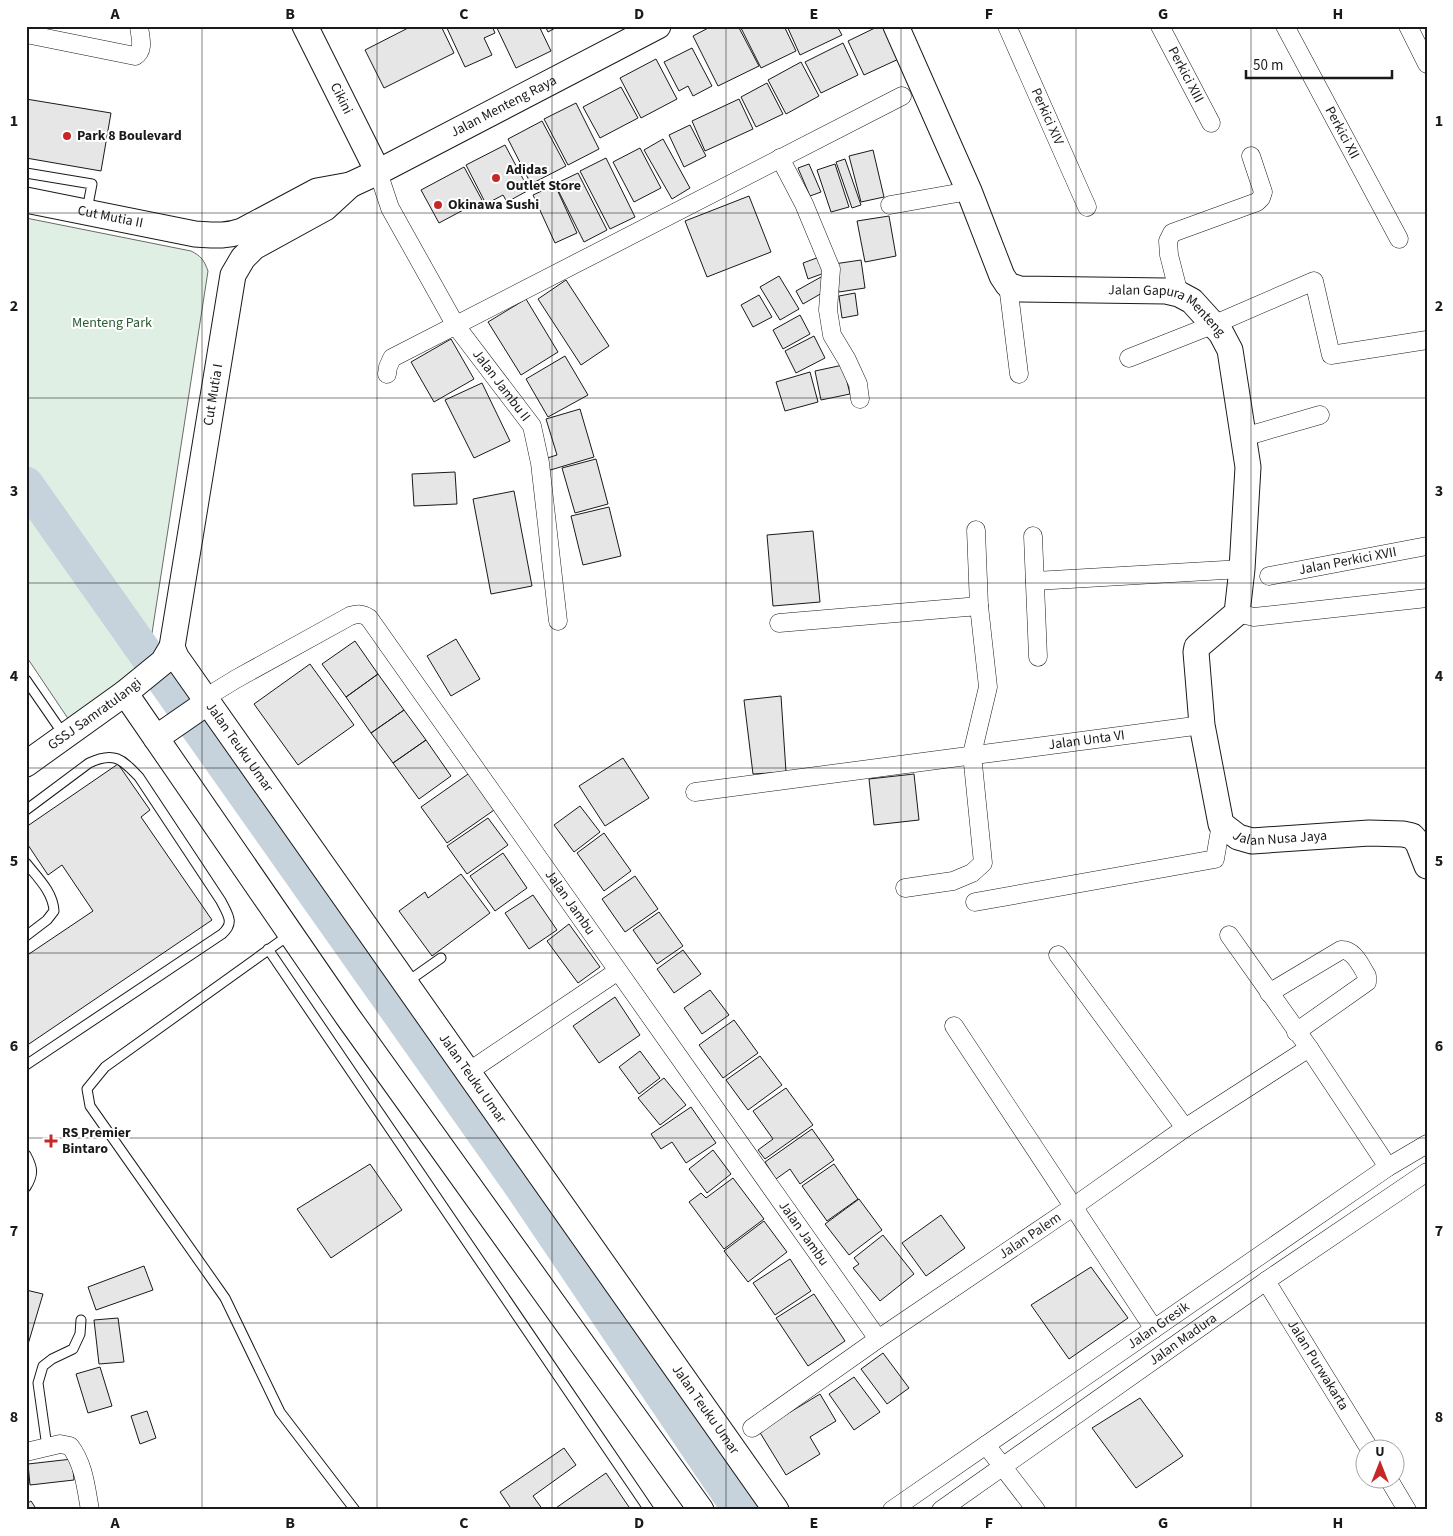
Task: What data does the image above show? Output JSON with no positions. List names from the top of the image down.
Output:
{
  "streets": {
    "main road": [
      "Cikini",
      "Jalan Menteng Raya",
      "Cut Mutia II",
      "Jalan Gapura Menteng",
      "Cut Mutia I",
      "GSSJ Samratulangi",
      "Jalan Teuku Umar",
      "Jalan Nusa Jaya"
    ],
    "street": [
      "Perkici XIII",
      "Perkici XIV",
      "Perkici XII",
      "Jalan Jambu II",
      "Jalan Perkici XVII",
      "Jalan Unta VI",
      "Jalan Jambu",
      "Jalan Palem",
      "Jalan Gresik",
      "Jalan Madura",
      "Jalan Purwakarta"
    ]
  },
  "crossings": [
    ["Cikini", "Jalan Menteng Raya"],
    ["Cikini", "Jalan Jambu II"],
    ["Jalan Menteng Raya", "Cut Mutia II"],
    ["Jalan Menteng Raya", "Jalan Jambu II"],
    ["Jalan Menteng Raya", "Cut Mutia I"],
    ["Cut Mutia II", "Cut Mutia I"],
    ["Cut Mutia I", "GSSJ Samratulangi"],
    ["Cut Mutia I", "Jalan Teuku Umar"],
    ["GSSJ Samratulangi", "Jalan Teuku Umar"],
    ["Jalan Unta VI", "Jalan Nusa Jaya"],
    ["Jalan Teuku Umar", "Jalan Jambu"],
    ["Jalan Jambu", "Jalan Palem"],
    ["Jalan Madura", "Jalan Purwakarta"]
  ],
  "parks": ["Menteng Park"],
  "places": {
    "other": ["Park 8 Boulevard", "Adidas Outlet Store", "Okinawa Sushi"],
    "health": ["RS Premier Bintaro"]
  },
  "scale_bar": "50 m",
  "north": "top",
  "grid": {
    "columns": [
      "A",
      "B",
      "C",
      "D",
      "E",
      "F",
      "G",
      "H"
    ],
    "rows": [
      "1",
      "2",
      "3",
      "4",
      "5",
      "6",
      "7",
      "8"
    ]
  }
}
